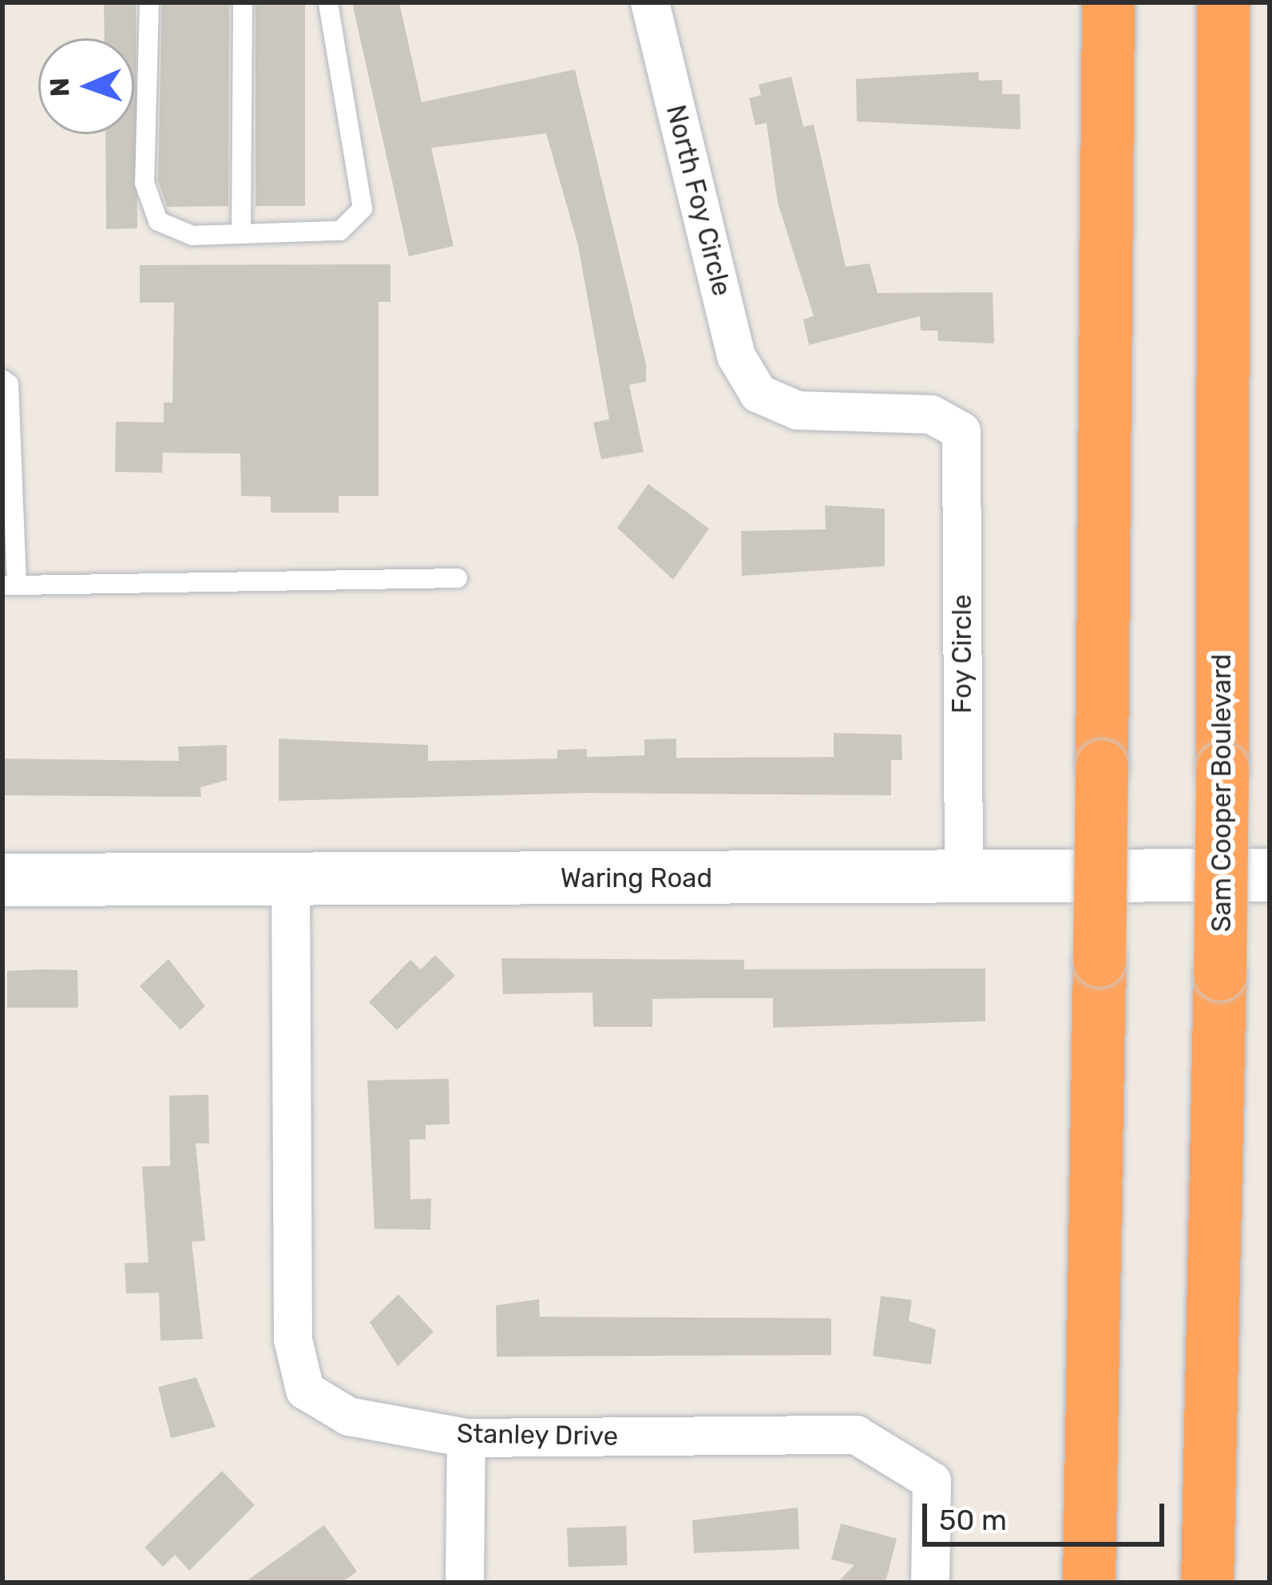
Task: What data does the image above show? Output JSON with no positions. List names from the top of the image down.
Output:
{
  "streets": {
    "highway": ["Sam Cooper Boulevard"],
    "main road": ["Waring Road"],
    "street": ["North Foy Circle", "Foy Circle", "Stanley Drive"]
  },
  "crossings": [
    ["North Foy Circle", "Foy Circle"],
    ["Foy Circle", "Waring Road"],
    ["Waring Road", "Stanley Drive"]
  ],
  "scale_bar": "50 m",
  "north": "left"
}
